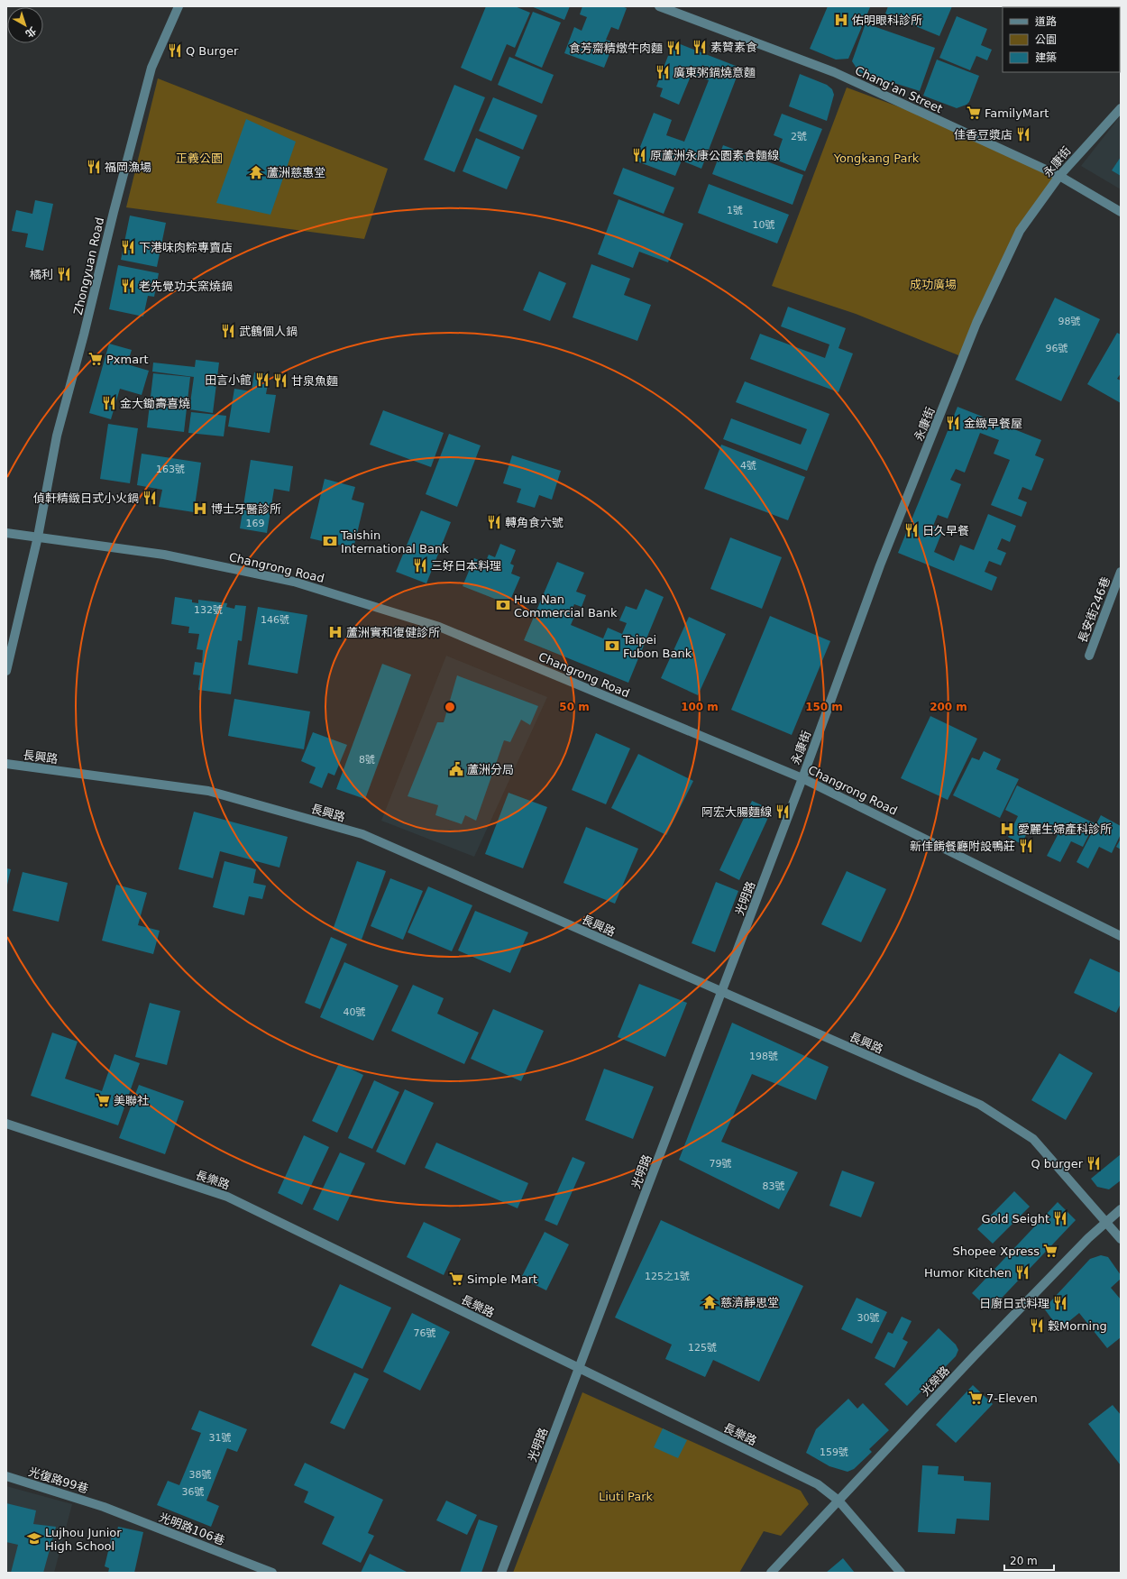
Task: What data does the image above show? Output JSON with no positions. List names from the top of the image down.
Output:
{
  "streets": {
    "street": [
      "Chang'an Street",
      "永康街",
      "Zhongyuan Road",
      "Changrong Road",
      "長安街246巷",
      "長興路",
      "光明路",
      "長樂路",
      "光榮路",
      "光復路99巷",
      "光明路106巷"
    ]
  },
  "crossings": [
    ["Chang'an Street", "永康街"],
    ["永康街", "Changrong Road"],
    ["永康街", "光明路"],
    ["Zhongyuan Road", "Changrong Road"],
    ["Changrong Road", "光明路"],
    ["長興路", "光明路"],
    ["長興路", "光榮路"],
    ["光明路", "長樂路"],
    ["長樂路", "光榮路"],
    ["光復路99巷", "光明路106巷"]
  ],
  "parks": [
    "正義公園",
    "Yongkang Park",
    "成功廣場",
    "Liuti Park"
  ],
  "places": {
    "hospital": [
      "佑明眼科診所",
      "博士牙醫診所",
      "蘆洲實和復健診所",
      "愛麗生婦產科診所"
    ],
    "restaurant": [
      "素贊素食",
      "食芳齋精燉牛肉麵",
      "Q Burger",
      "廣東粥鍋燒意麵",
      "佳香豆漿店",
      "原蘆洲永康公園素食麵線",
      "福岡漁場",
      "下港味肉粽專賣店",
      "橘利",
      "老先覺功夫窯燒鍋",
      "武鶴個人鍋",
      "田言小館",
      "甘泉魚麵",
      "金大鋤壽喜燒",
      "金緻早餐屋",
      "偵軒精緻日式小火鍋",
      "轉角食六號",
      "日久早餐",
      "三好日本料理",
      "阿宏大腸麵線",
      "新佳餚餐廳附設鴨莊",
      "Q burger",
      "Gold Seight",
      "Humor Kitchen",
      "日廚日式料理",
      "穀Morning"
    ],
    "supermarket": [
      "FamilyMart",
      "Pxmart",
      "美聯社",
      "Shopee Xpress",
      "Simple Mart",
      "7-Eleven"
    ],
    "temple": ["蘆洲慈惠堂", "慈濟靜思堂"],
    "bank": ["Taishin International Bank", "Hua Nan Commercial Bank", "Taipei Fubon Bank"],
    "public building": ["蘆洲分局"],
    "school or university": ["Lujhou Junior High School"]
  },
  "house_numbers": [
    "2號",
    "1號",
    "10號",
    "98號",
    "96號",
    "4號",
    "163號",
    "169",
    "132號",
    "146號",
    "8號",
    "40號",
    "198號",
    "79號",
    "83號",
    "125之1號",
    "30號",
    "76號",
    "125號",
    "31號",
    "159號",
    "38號",
    "36號"
  ],
  "legend": ["道路", "公園", "建築"],
  "scale_bar": "20 m",
  "north": "bottom right",
  "rings": [
    "50 m",
    "100 m",
    "150 m",
    "200 m"
  ]
}
